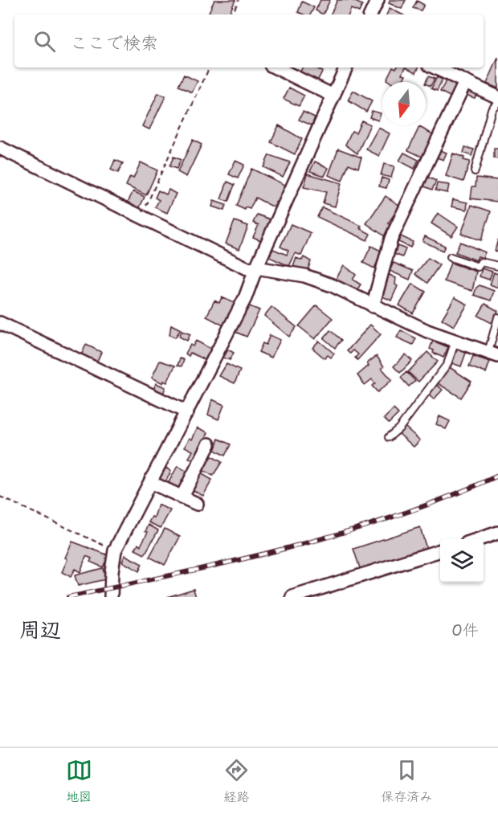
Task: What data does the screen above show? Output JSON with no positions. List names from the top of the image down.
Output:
{
  "north": "bottom",
  "page": {
    "search": "ここで検索",
    "heading": ["周辺", "0件"],
    "nav": ["地図", "経路", "保存済み"]
  }
}
